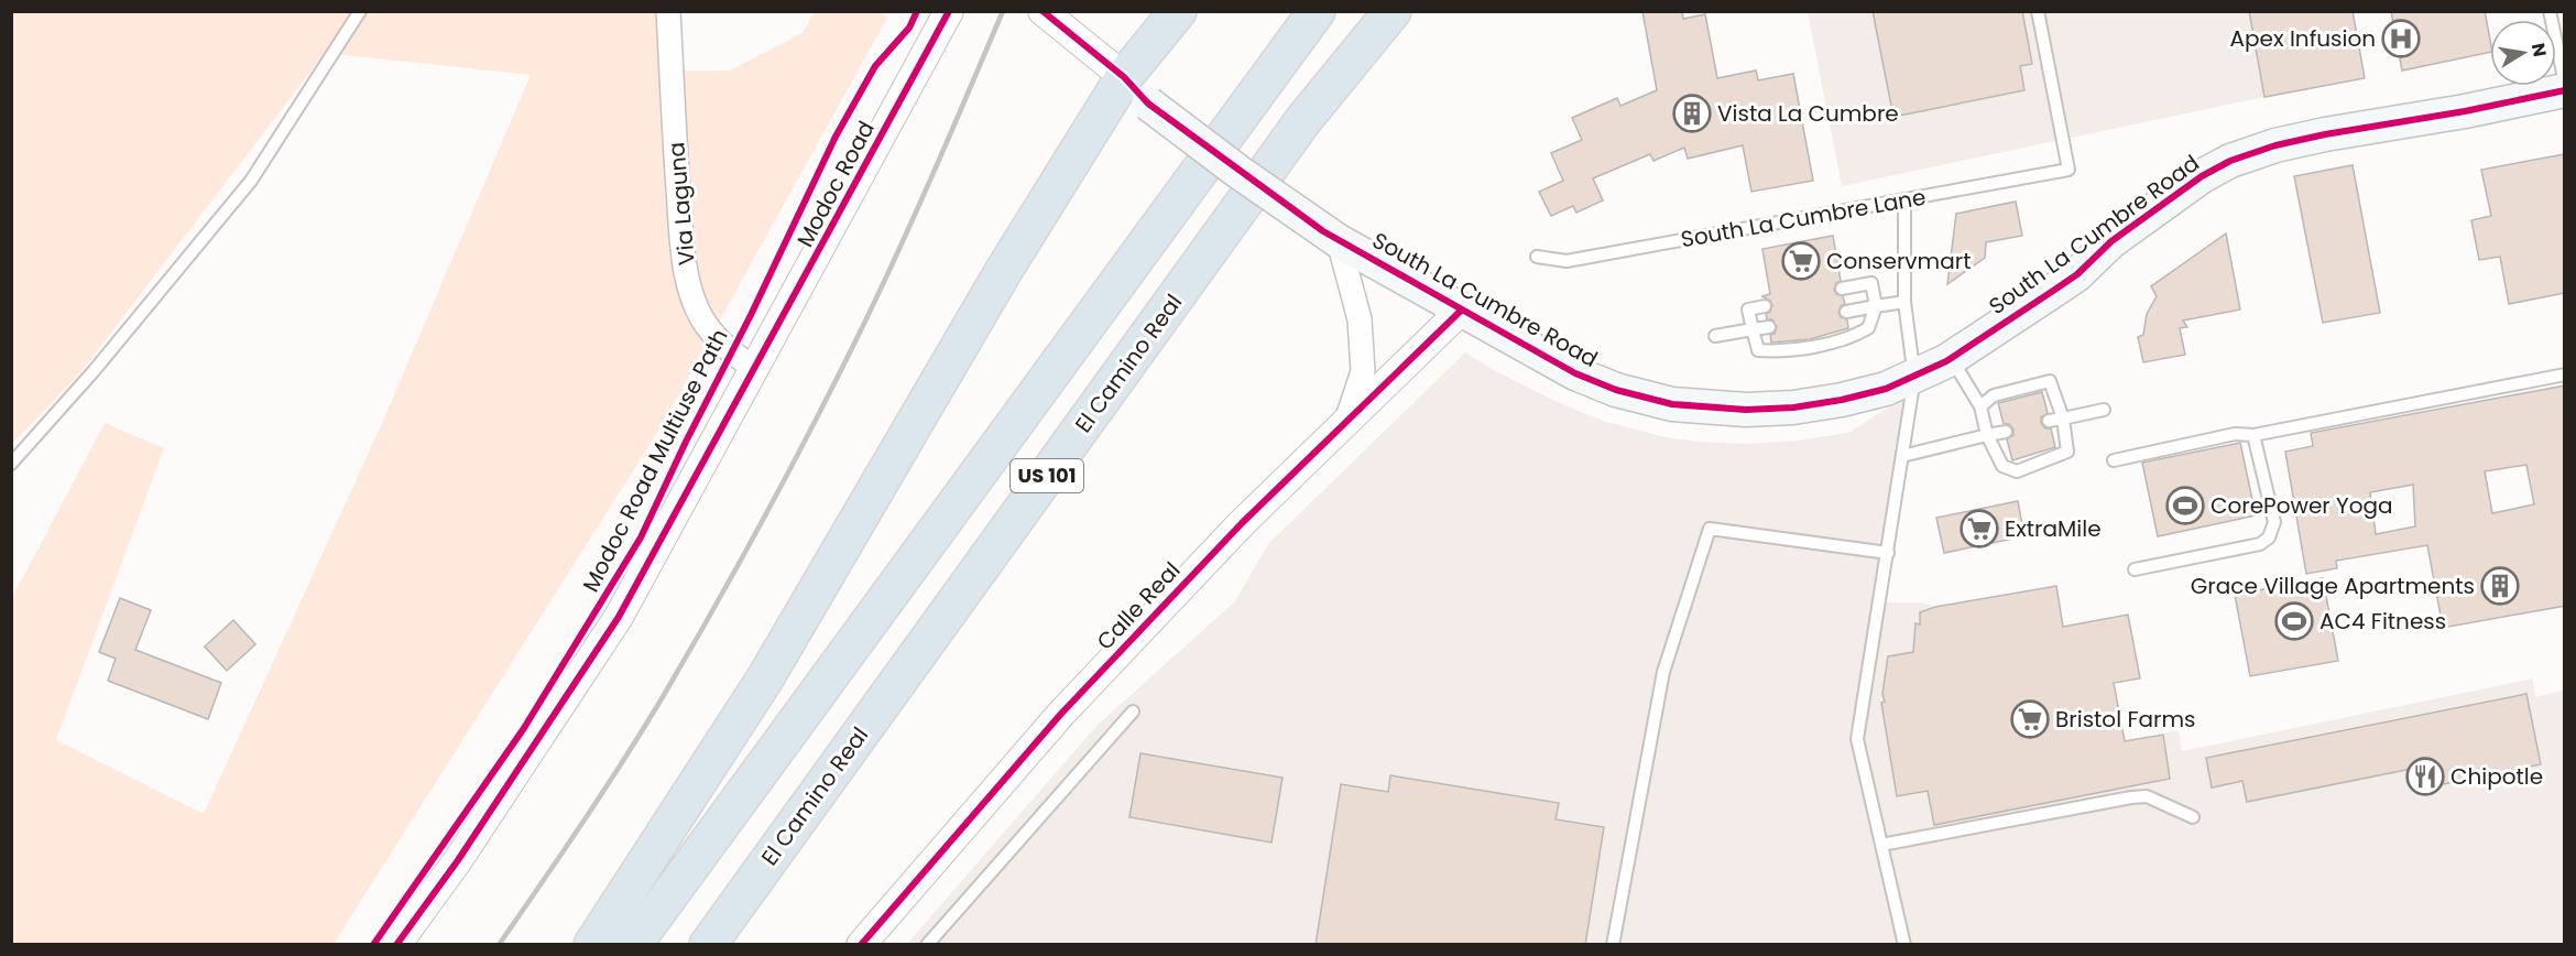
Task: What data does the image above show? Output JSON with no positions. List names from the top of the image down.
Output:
{
  "streets": {
    "highway": ["El Camino Real", "US 101"],
    "main road": ["South La Cumbre Road"],
    "street": ["Modoc Road", "Via Laguna", "Calle Real"],
    "lane": ["South La Cumbre Lane"],
    "cycle path": ["Modoc Road Multiuse Path"]
  },
  "crossings": [
    ["Modoc Road", "Via Laguna"],
    ["South La Cumbre Road", "Calle Real"]
  ],
  "places": {
    "hospital": ["Apex Infusion"],
    "building": ["Vista La Cumbre", "Grace Village Apartments"],
    "supermarket": ["Conservmart", "ExtraMile", "Bristol Farms"],
    "sports": ["CorePower Yoga", "AC4 Fitness"],
    "restaurant": ["Chipotle"]
  },
  "north": "right"
}
